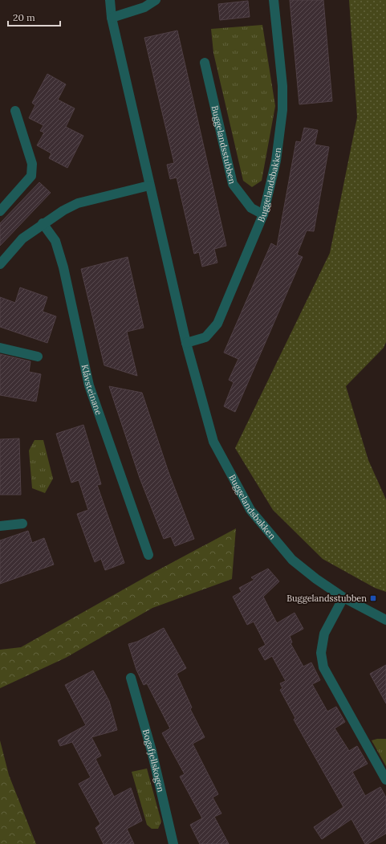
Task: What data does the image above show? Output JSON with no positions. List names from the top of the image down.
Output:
{
  "streets": {
    "street": [
      "Buggelandsstubben",
      "Buggelandsbakken",
      "Klåvsteinane",
      "Bogafjellskogen"
    ]
  },
  "crossings": [
    ["Buggelandsstubben", "Buggelandsbakken"]
  ],
  "places": {
    "transit": ["Buggelandsstubben"]
  },
  "scale_bar": "20 m"
}
